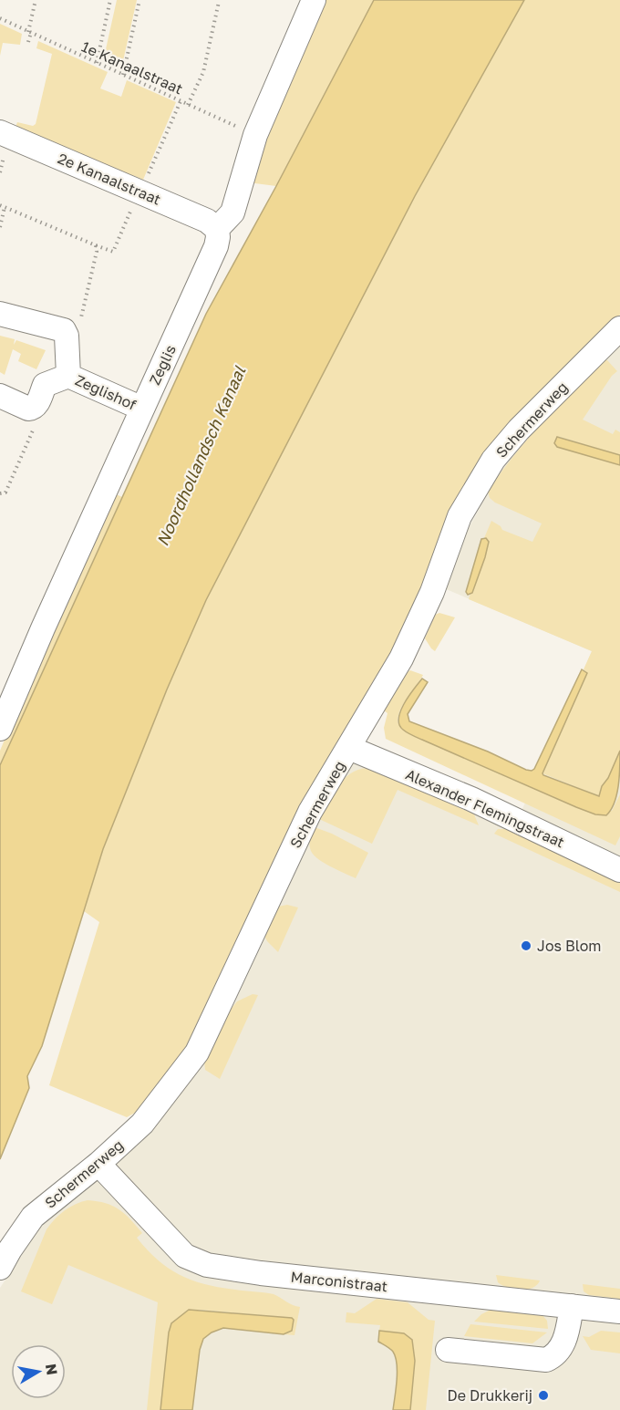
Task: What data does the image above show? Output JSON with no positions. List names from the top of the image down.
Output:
{
  "streets": {
    "street": [
      "2e Kanaalstraat",
      "Zeglis",
      "Zeglishof",
      "Schermerweg",
      "Alexander Flemingstraat",
      "Marconistraat"
    ],
    "path": ["1e Kanaalstraat"]
  },
  "crossings": [
    ["1e Kanaalstraat", "Zeglis"],
    ["2e Kanaalstraat", "Zeglis"],
    ["Zeglis", "Zeglishof"],
    ["Schermerweg", "Alexander Flemingstraat"],
    ["Schermerweg", "Marconistraat"]
  ],
  "water": ["Noordhollandsch Kanaal"],
  "places": ["Jos Blom", "De Drukkerij"],
  "north": "right"
}
